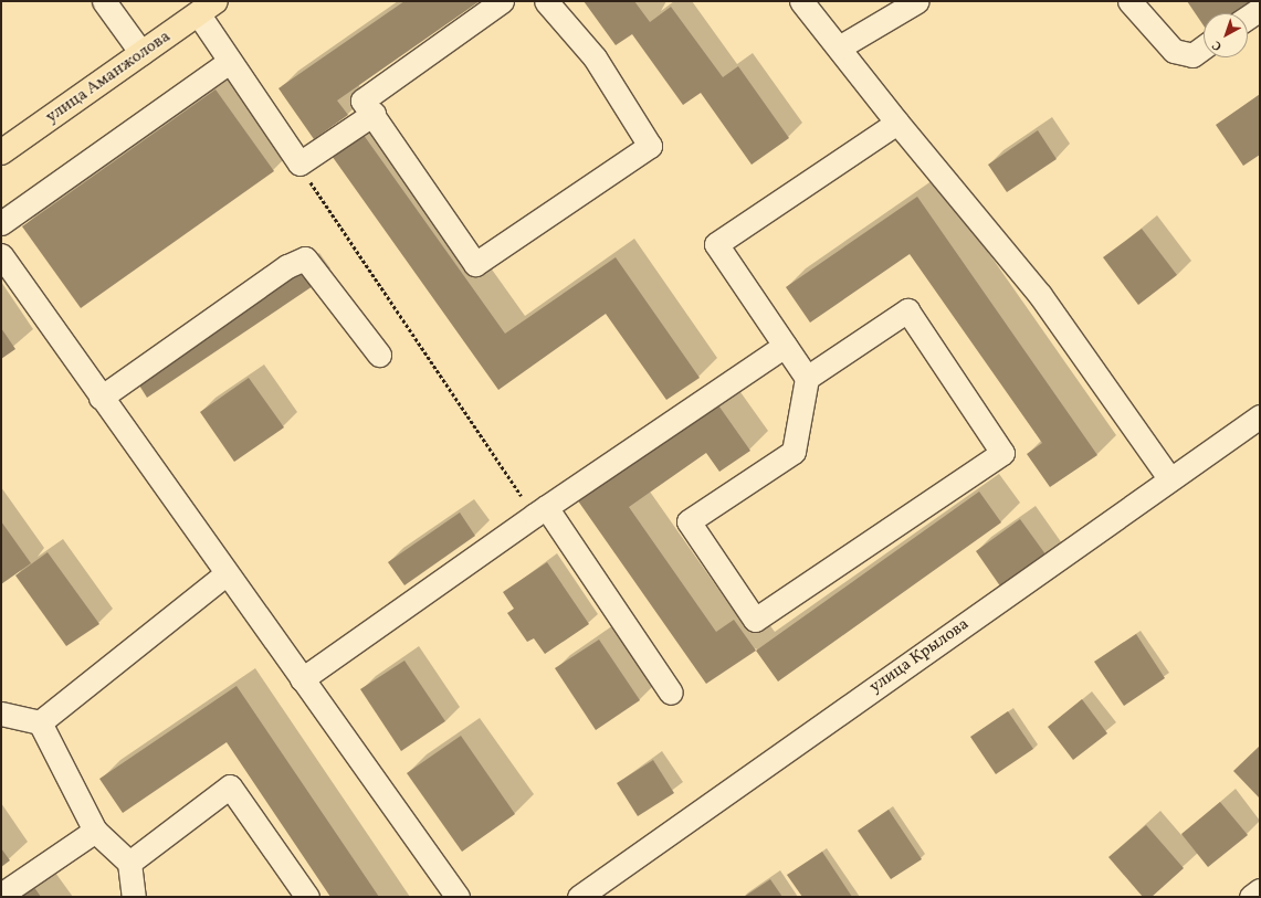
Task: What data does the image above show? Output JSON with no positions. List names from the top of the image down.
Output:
{
  "streets": {
    "main road": ["улица Аманжолова"],
    "street": ["улица Крылова"]
  },
  "north": "bottom left"
}
